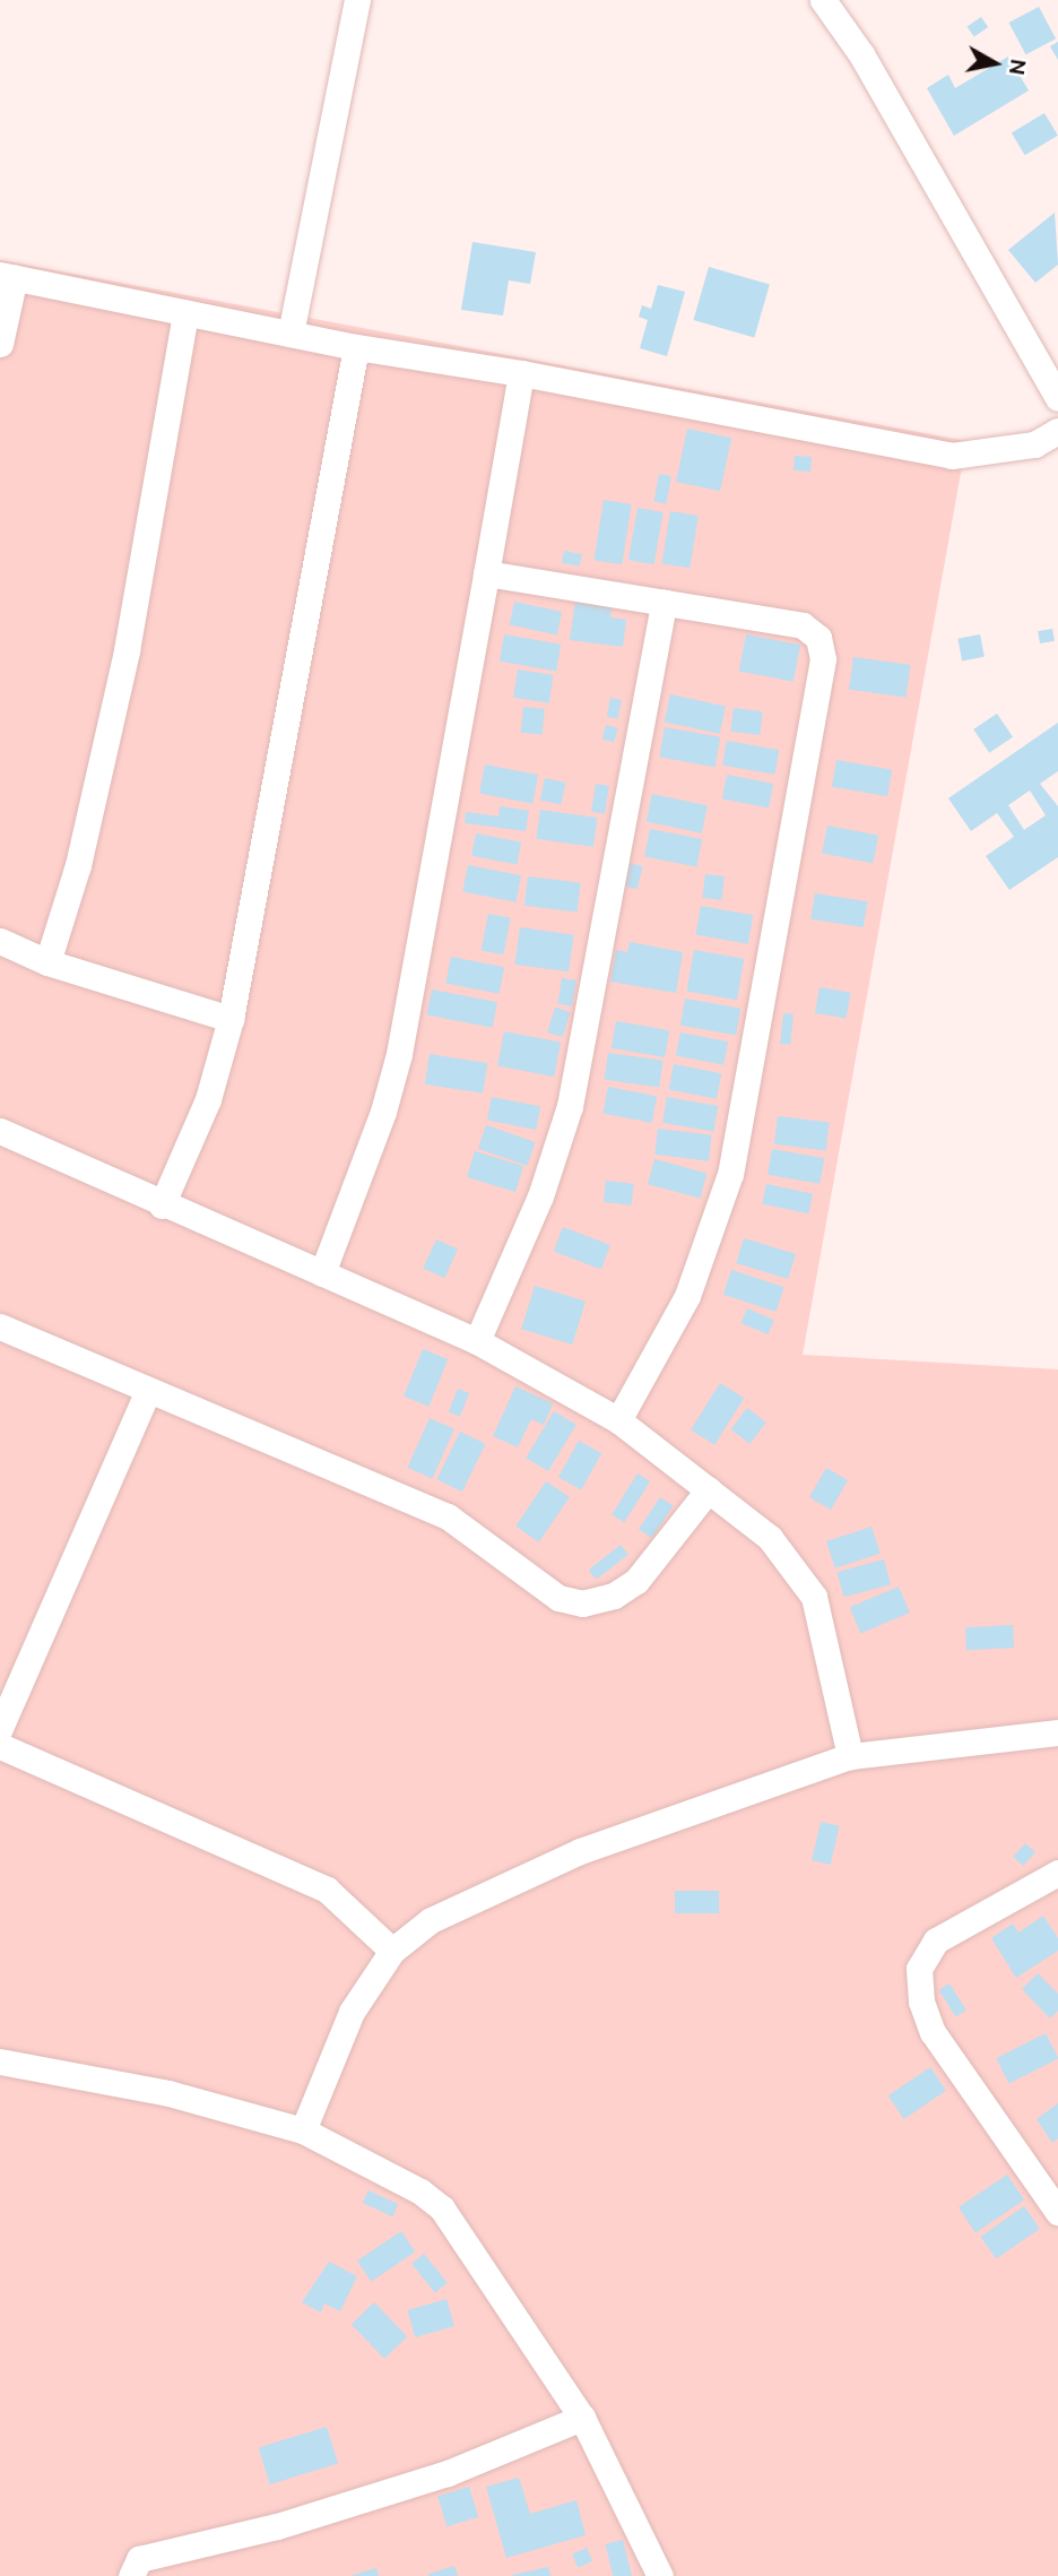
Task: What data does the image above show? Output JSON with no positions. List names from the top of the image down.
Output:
{
  "north": "right"
}
